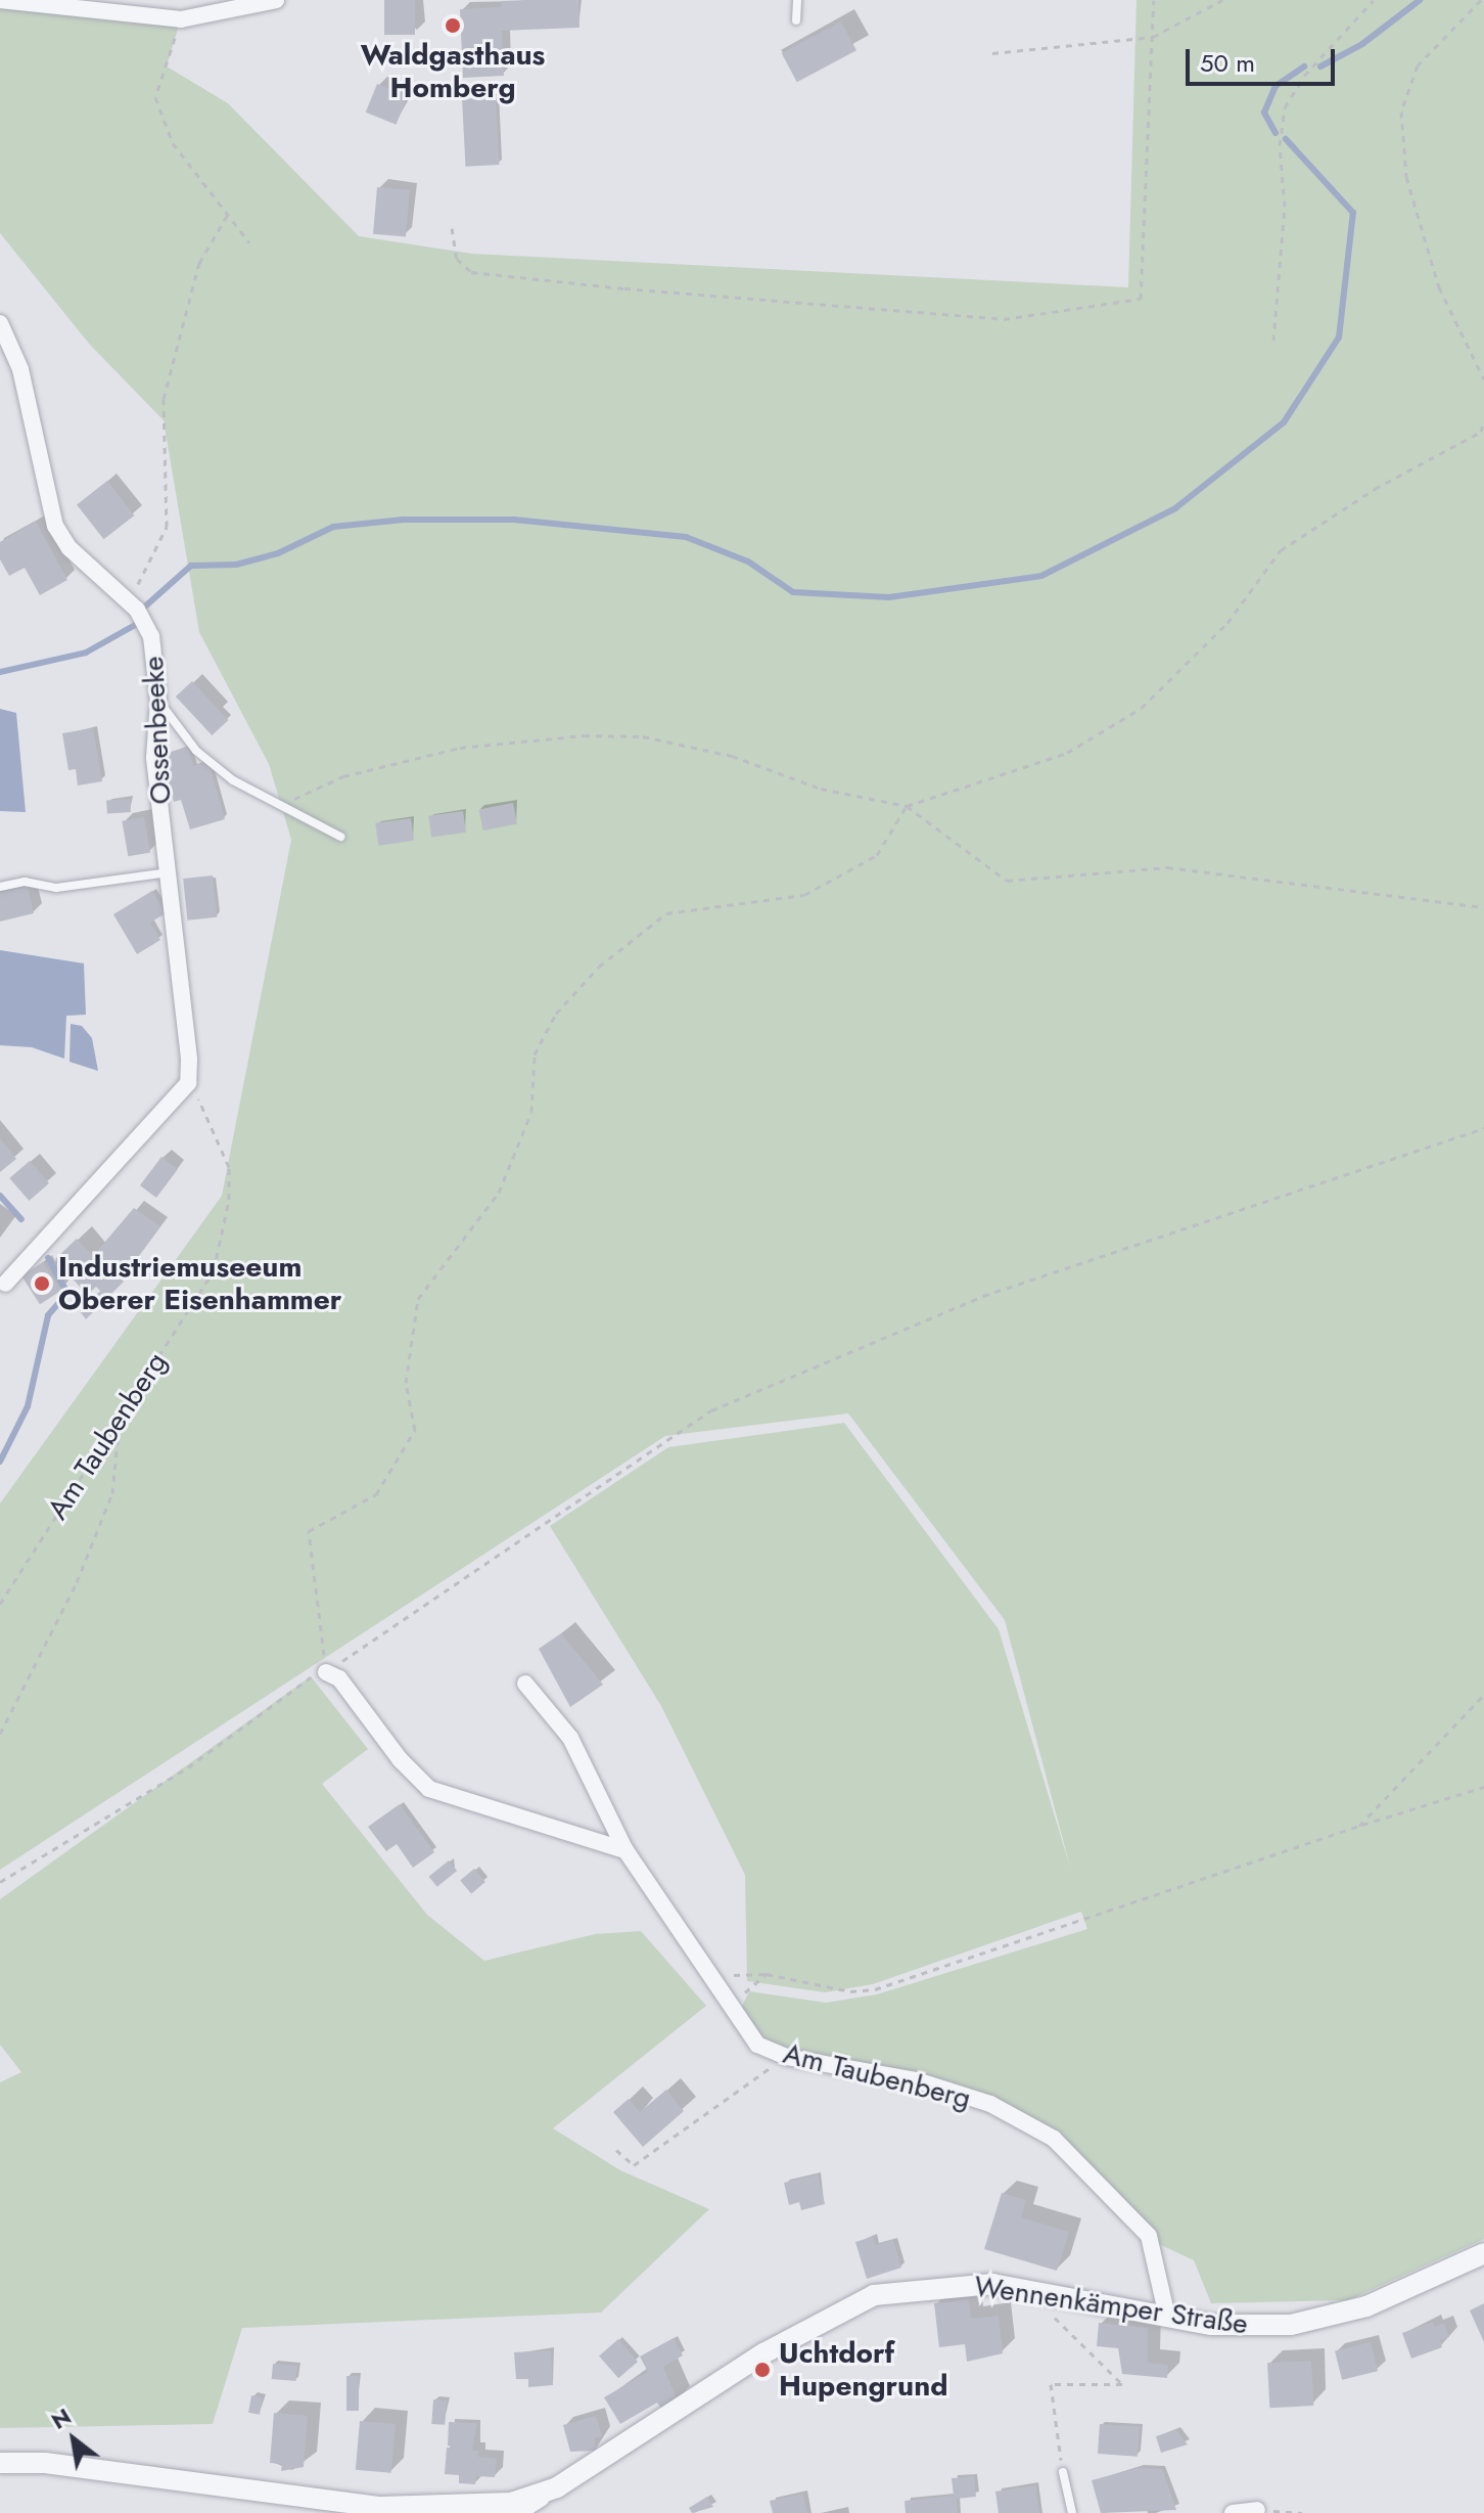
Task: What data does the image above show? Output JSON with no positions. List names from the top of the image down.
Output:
{
  "streets": {
    "street": ["Ossenbeeke", "Am Taubenberg", "Wennenkämper Straße"]
  },
  "crossings": [
    ["Ossenbeeke", "Am Taubenberg"],
    ["Am Taubenberg", "Wennenkämper Straße"]
  ],
  "places": ["Waldgasthaus Homberg", "Industriemuseeum Oberer Eisenhammer", "Uchtdorf Hupengrund"],
  "scale_bar": "50 m",
  "north": "top left"
}
